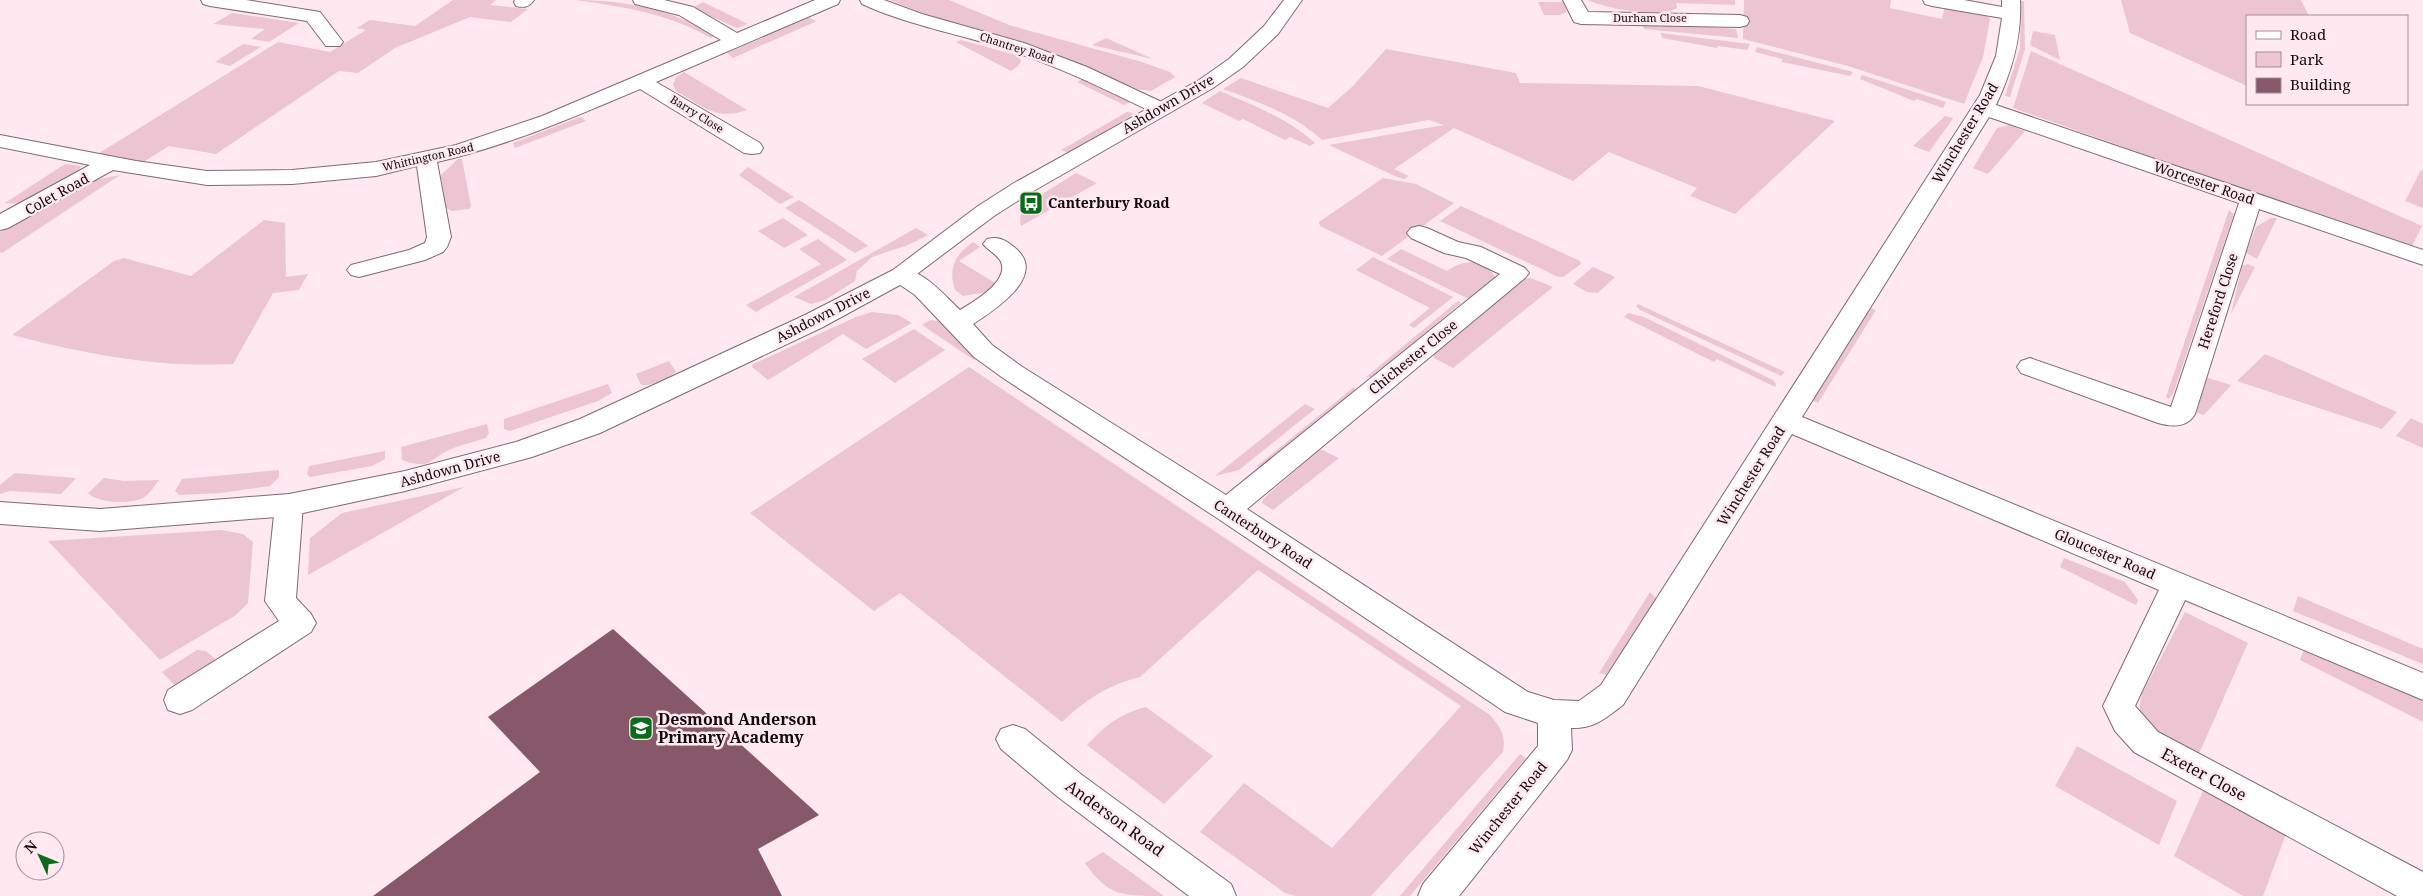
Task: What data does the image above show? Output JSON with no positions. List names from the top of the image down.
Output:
{
  "streets": {
    "street": [
      "Durham Close",
      "Chantrey Road",
      "Ashdown Drive",
      "Barry Close",
      "Winchester Road",
      "Whittington Road",
      "Worcester Road",
      "Colet Road",
      "Hereford Close",
      "Chichester Close",
      "Canterbury Road",
      "Gloucester Road",
      "Exeter Close",
      "Anderson Road"
    ]
  },
  "crossings": [
    ["Chantrey Road", "Ashdown Drive"],
    ["Ashdown Drive", "Canterbury Road"],
    ["Barry Close", "Whittington Road"],
    ["Winchester Road", "Worcester Road"],
    ["Winchester Road", "Canterbury Road"],
    ["Winchester Road", "Gloucester Road"],
    ["Whittington Road", "Colet Road"],
    ["Worcester Road", "Hereford Close"],
    ["Chichester Close", "Canterbury Road"],
    ["Gloucester Road", "Exeter Close"]
  ],
  "places": {
    "bus stop": ["Canterbury Road"],
    "school or university": ["Desmond Anderson Primary Academy"]
  },
  "legend": ["Road", "Park", "Building"],
  "north": "top left"
}
